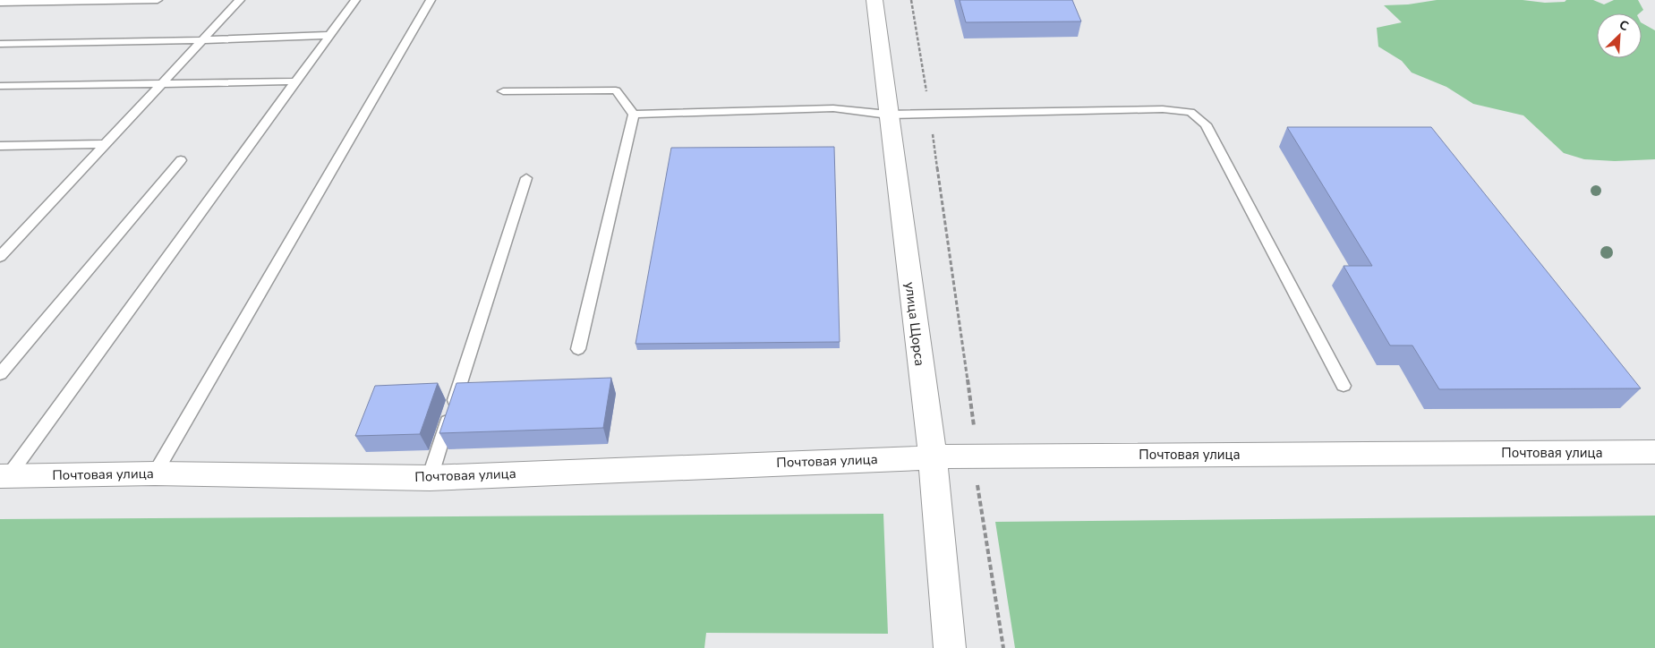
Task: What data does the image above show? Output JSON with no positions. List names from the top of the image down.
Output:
{
  "streets": {
    "street": ["улица Щорса", "Почтовая улица"]
  },
  "crossings": [
    ["улица Щорса", "Почтовая улица"]
  ],
  "north": "top right"
}
